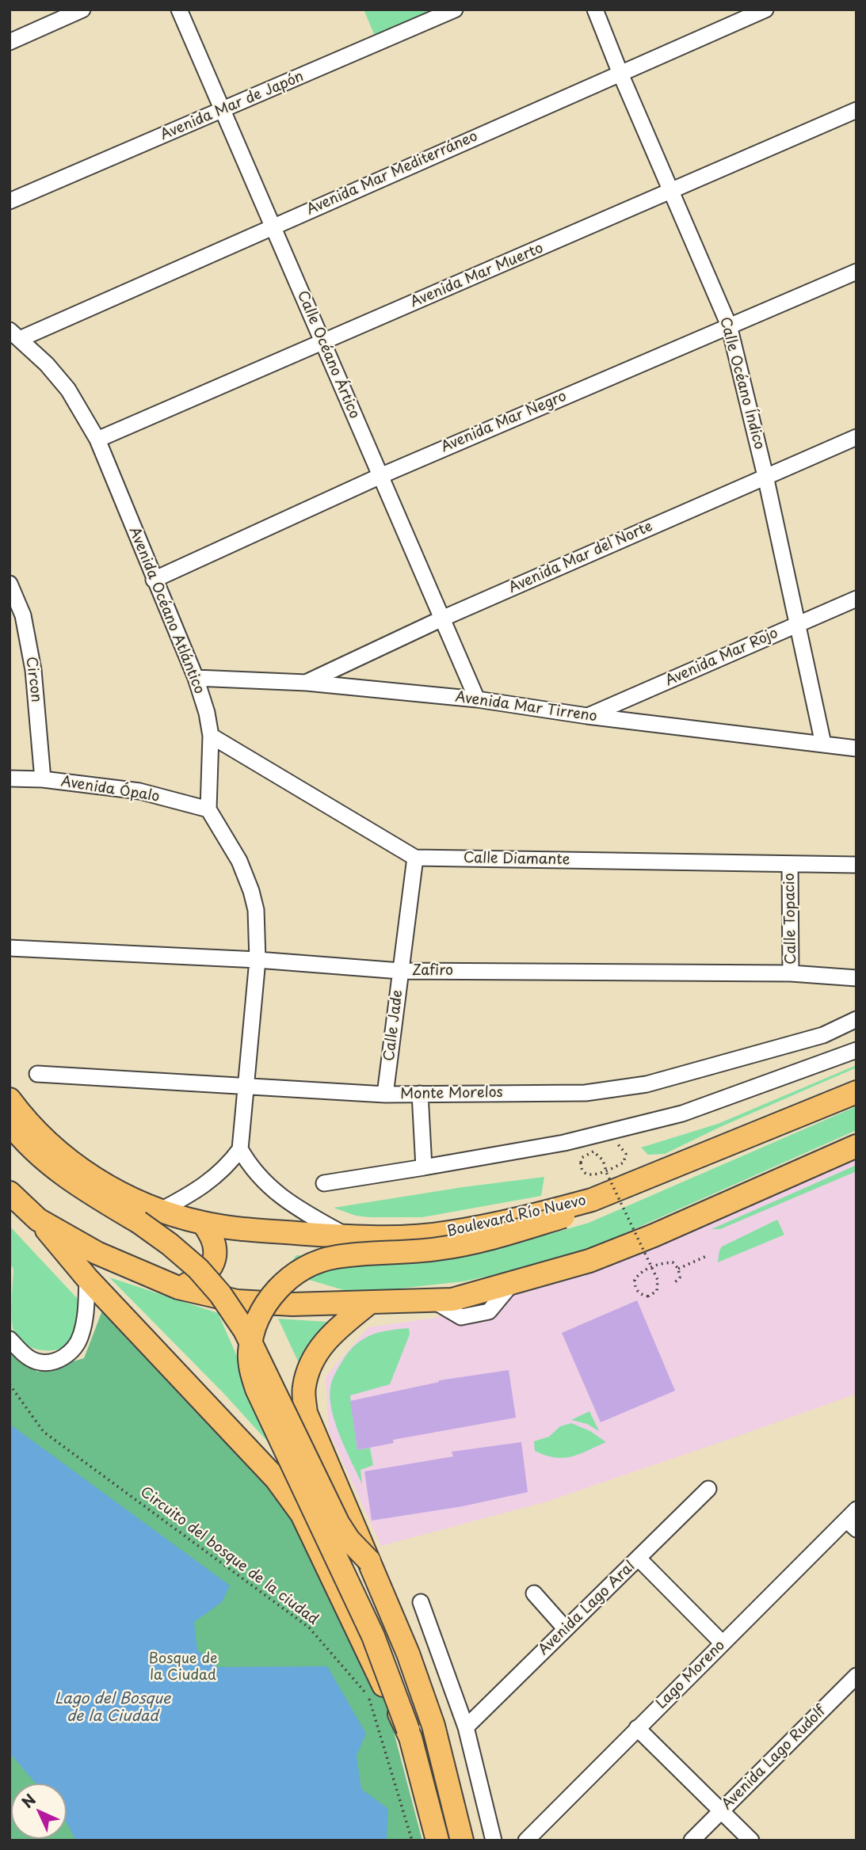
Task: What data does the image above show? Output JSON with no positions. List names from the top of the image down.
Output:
{
  "streets": {
    "highway": ["Boulevard Río Nuevo"],
    "street": [
      "Avenida Mar de Japón",
      "Avenida Mar Mediterráneo",
      "Avenida Mar Muerto",
      "Calle Océano Ártico",
      "Calle Océano Índico",
      "Avenida Mar Negro",
      "Avenida Mar del Norte",
      "Avenida Océano Atlántico",
      "Avenida Mar Rojo",
      "Circon",
      "Avenida Mar Tirreno",
      "Avenida Ópalo",
      "Calle Diamante",
      "Calle Topacio",
      "Zafiro",
      "Calle Jade",
      "Monte Morelos",
      "Avenida Lago Aral",
      "Lago Moreno",
      "Avenida Lago Rudolf"
    ],
    "path": ["Circuito del bosque de la ciudad"]
  },
  "crossings": [
    ["Avenida Mar de Japón", "Calle Océano Ártico"],
    ["Avenida Mar Mediterráneo", "Calle Océano Ártico"],
    ["Avenida Mar Mediterráneo", "Calle Océano Índico"],
    ["Avenida Mar Mediterráneo", "Avenida Océano Atlántico"],
    ["Avenida Mar Muerto", "Calle Océano Ártico"],
    ["Avenida Mar Muerto", "Calle Océano Índico"],
    ["Avenida Mar Muerto", "Avenida Océano Atlántico"],
    ["Calle Océano Ártico", "Avenida Mar Negro"],
    ["Calle Océano Ártico", "Avenida Mar del Norte"],
    ["Calle Océano Ártico", "Avenida Mar Tirreno"],
    ["Calle Océano Índico", "Avenida Mar Negro"],
    ["Calle Océano Índico", "Avenida Mar del Norte"],
    ["Calle Océano Índico", "Avenida Mar Rojo"],
    ["Calle Océano Índico", "Avenida Mar Tirreno"],
    ["Avenida Mar Negro", "Avenida Océano Atlántico"],
    ["Avenida Mar del Norte", "Avenida Mar Tirreno"],
    ["Avenida Océano Atlántico", "Avenida Mar Tirreno"],
    ["Avenida Océano Atlántico", "Avenida Ópalo"],
    ["Avenida Océano Atlántico", "Calle Diamante"],
    ["Avenida Mar Rojo", "Avenida Mar Tirreno"],
    ["Circon", "Avenida Ópalo"],
    ["Calle Diamante", "Calle Topacio"],
    ["Calle Diamante", "Calle Jade"],
    ["Calle Topacio", "Zafiro"],
    ["Zafiro", "Calle Jade"],
    ["Calle Jade", "Monte Morelos"]
  ],
  "water": ["Lago del Bosque de la Ciudad"],
  "parks": ["Bosque de la Ciudad"],
  "north": "top left"
}
